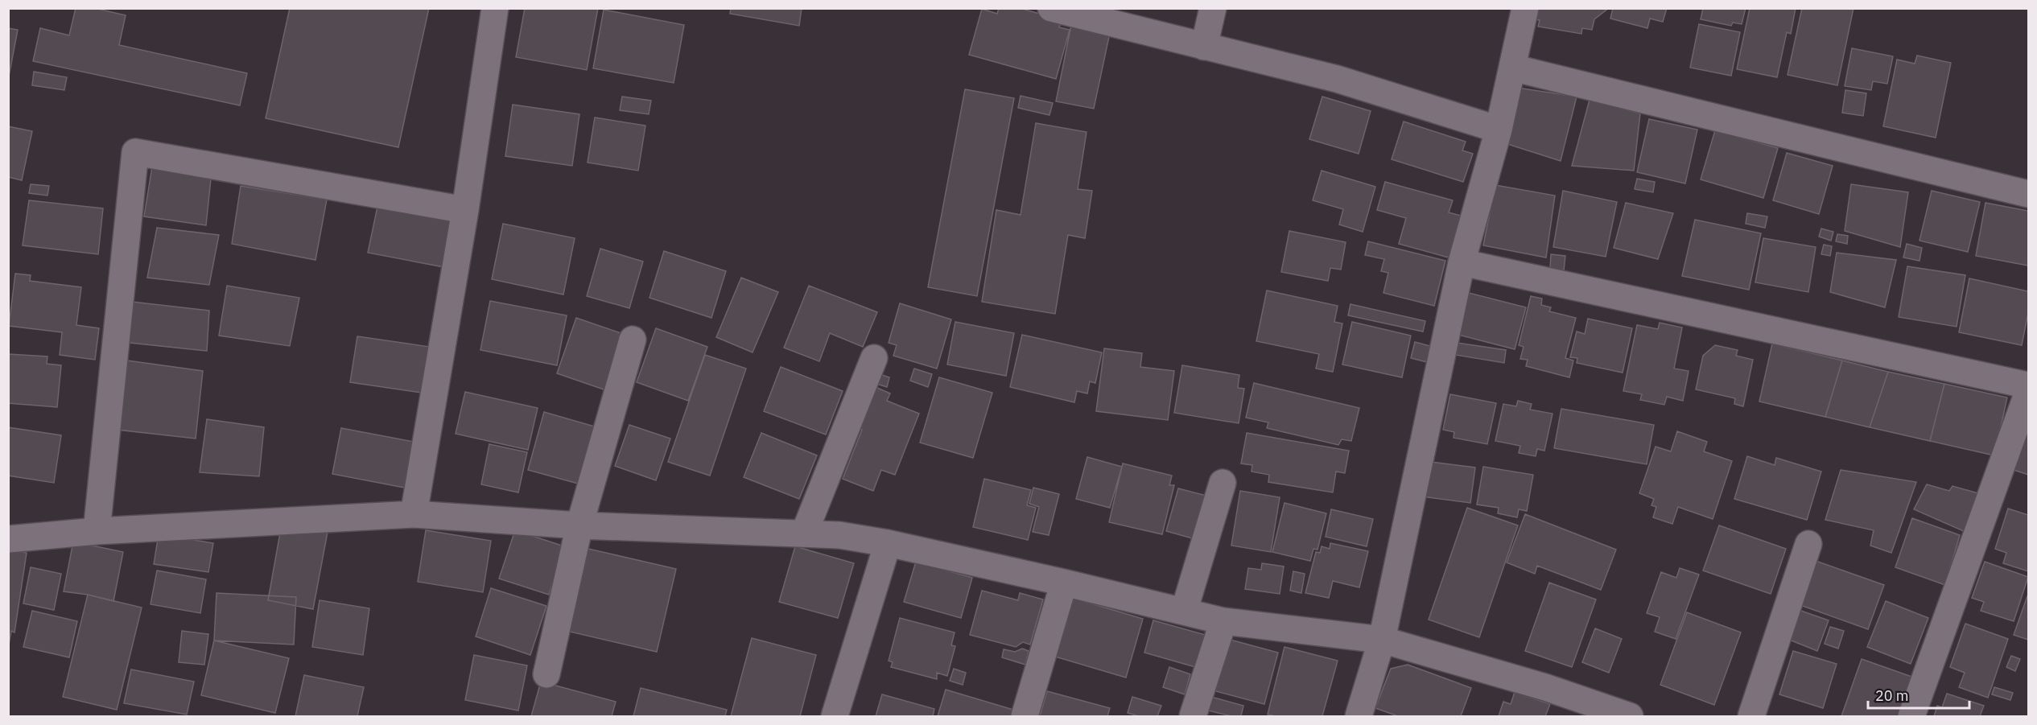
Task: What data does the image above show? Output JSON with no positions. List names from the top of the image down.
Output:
{
  "scale_bar": "20 m"
}
